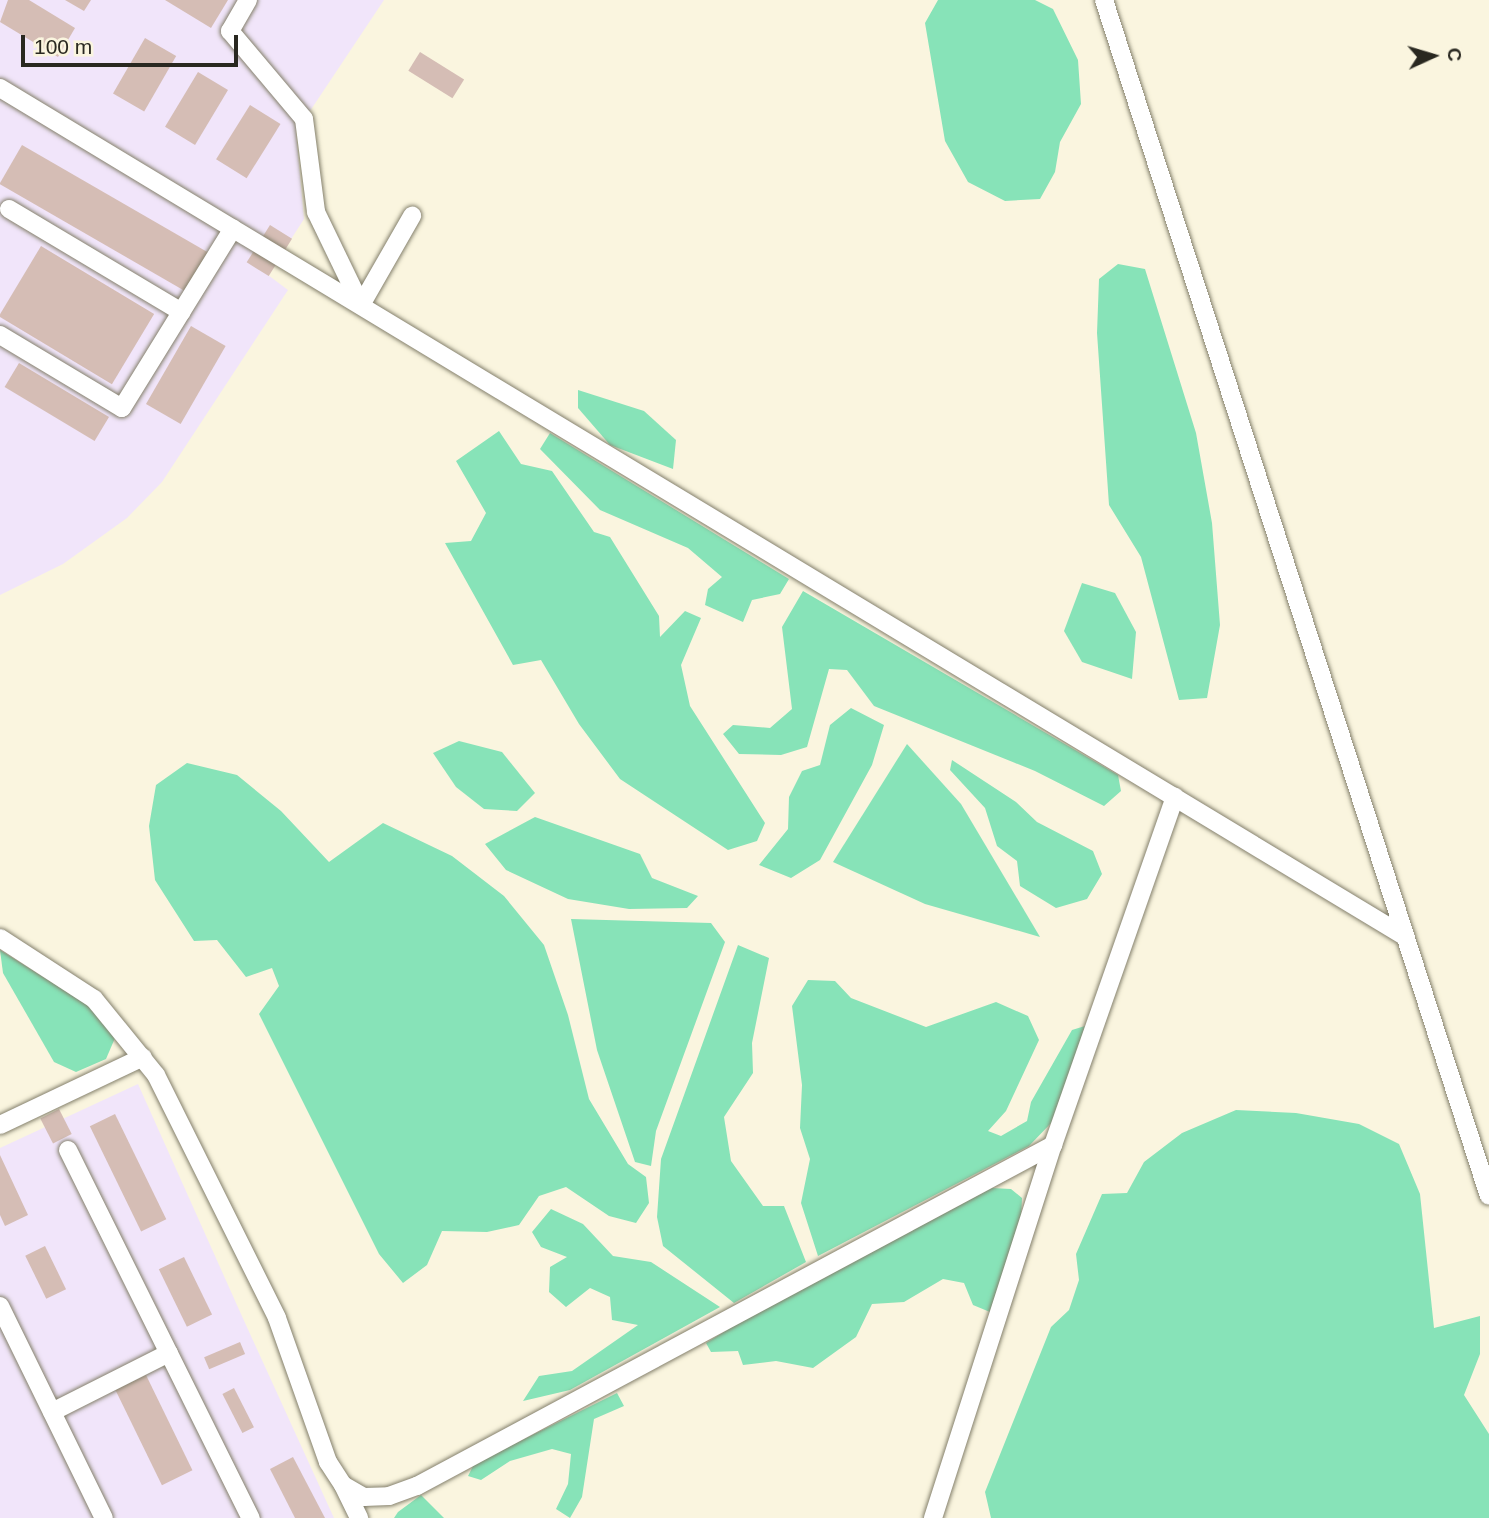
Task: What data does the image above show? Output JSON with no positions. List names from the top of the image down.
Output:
{
  "scale_bar": "100 m",
  "north": "right"
}
